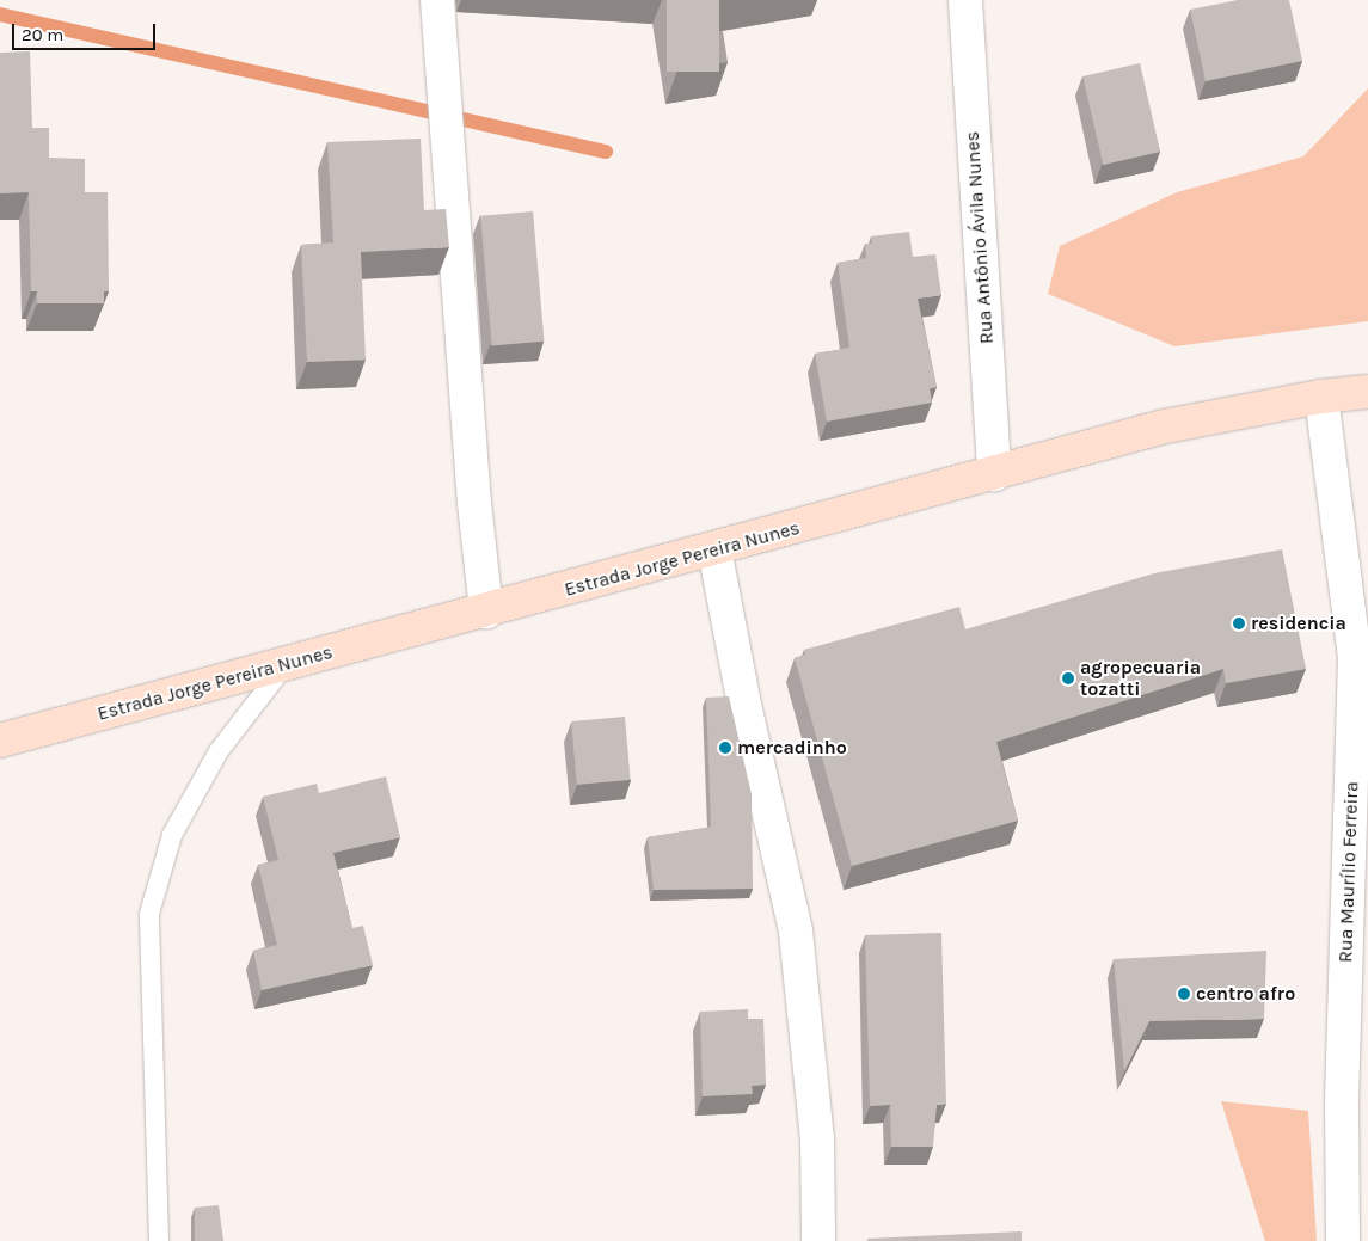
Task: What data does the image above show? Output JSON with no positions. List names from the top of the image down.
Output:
{
  "streets": {
    "street": ["Rua Antônio Ávila Nunes", "Estrada Jorge Pereira Nunes", "Rua Maurílio Ferreira"]
  },
  "crossings": [
    ["Rua Antônio Ávila Nunes", "Estrada Jorge Pereira Nunes"],
    ["Estrada Jorge Pereira Nunes", "Rua Maurílio Ferreira"]
  ],
  "places": [
    "residencia",
    "agropecuaria tozatti",
    "mercadinho",
    "centro afro"
  ],
  "scale_bar": "20 m"
}
